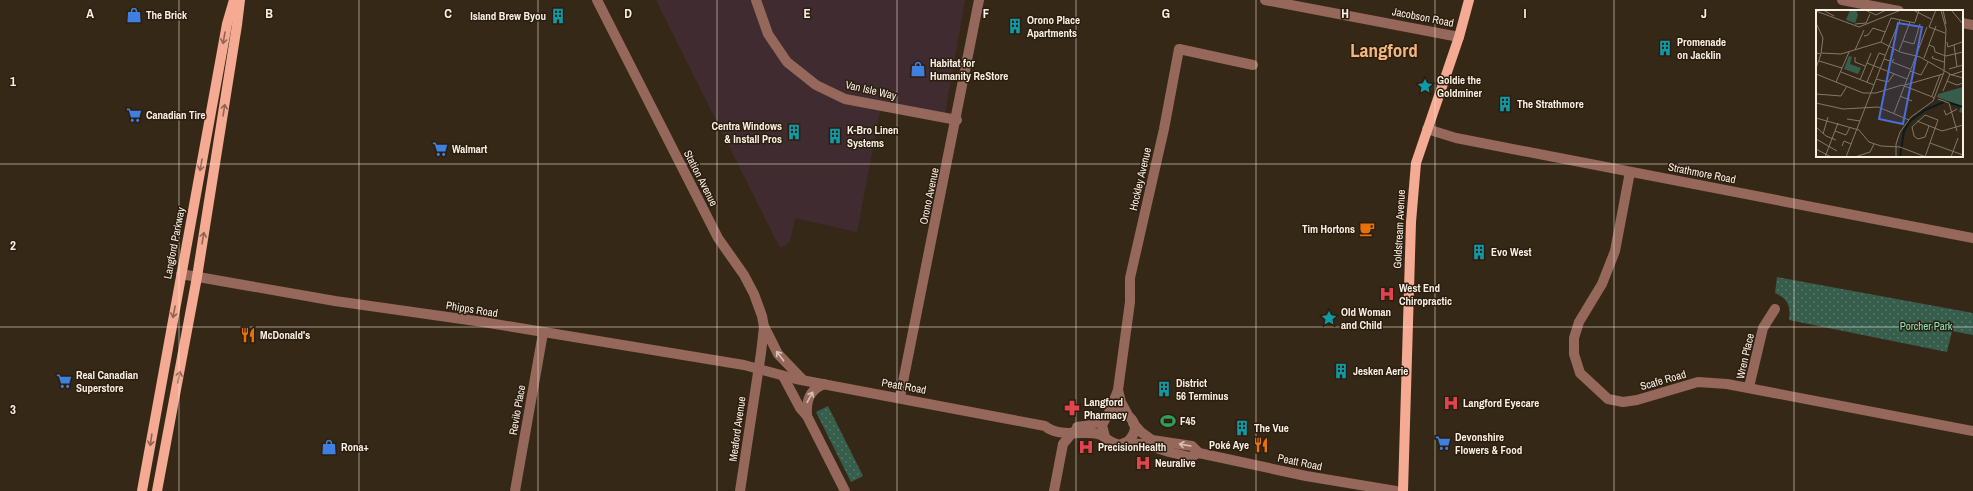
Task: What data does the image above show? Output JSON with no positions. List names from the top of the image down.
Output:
{
  "streets": {
    "main road": ["Goldstream Avenue", "Langford Parkway"],
    "street": [
      "Jacobson Road",
      "Van Isle Way",
      "Strathmore Road",
      "Station Avenue",
      "Hockley Avenue",
      "Orono Avenue",
      "Phipps Road",
      "Wren Place",
      "Scafe Road",
      "Peatt Road",
      "Revilo Place",
      "Meaford Avenue"
    ]
  },
  "crossings": [
    ["Jacobson Road", "Goldstream Avenue"],
    ["Van Isle Way", "Orono Avenue"],
    ["Strathmore Road", "Goldstream Avenue"],
    ["Strathmore Road", "Scafe Road"],
    ["Station Avenue", "Phipps Road"],
    ["Station Avenue", "Peatt Road"],
    ["Station Avenue", "Meaford Avenue"],
    ["Hockley Avenue", "Peatt Road"],
    ["Orono Avenue", "Peatt Road"],
    ["Langford Parkway", "Phipps Road"],
    ["Phipps Road", "Peatt Road"],
    ["Phipps Road", "Revilo Place"],
    ["Phipps Road", "Meaford Avenue"],
    ["Wren Place", "Scafe Road"],
    ["Peatt Road", "Meaford Avenue"]
  ],
  "districts": ["Langford"],
  "parks": ["Porcher Park"],
  "places": {
    "shop": ["The Brick", "Habitat for Humanity ReStore", "Rona+"],
    "building": [
      "Island Brew Byou",
      "Orono Place Apartments",
      "Promenade on Jacklin",
      "The Strathmore",
      "Centra Windows & Install Pros",
      "K-Bro Linen Systems",
      "Evo West",
      "Jesken Aerie",
      "District 56 Terminus",
      "The Vue"
    ],
    "place": ["Goldie the Goldminer", "Old Woman and Child"],
    "supermarket": [
      "Canadian Tire",
      "Walmart",
      "Real Canadian Superstore",
      "Devonshire Flowers & Food"
    ],
    "cafe": ["Tim Hortons"],
    "hospital": [
      "West End Chiropractic",
      "Langford Eyecare",
      "PrecisionHealth",
      "Neuralive"
    ],
    "restaurant": ["McDonald's", "Poké Aye"],
    "pharmacy": ["Langford Pharmacy"],
    "sports": ["F45"]
  },
  "grid": {
    "columns": [
      "A",
      "B",
      "C",
      "D",
      "E",
      "F",
      "G",
      "H",
      "I",
      "J"
    ],
    "rows": ["1", "2", "3"]
  }
}
